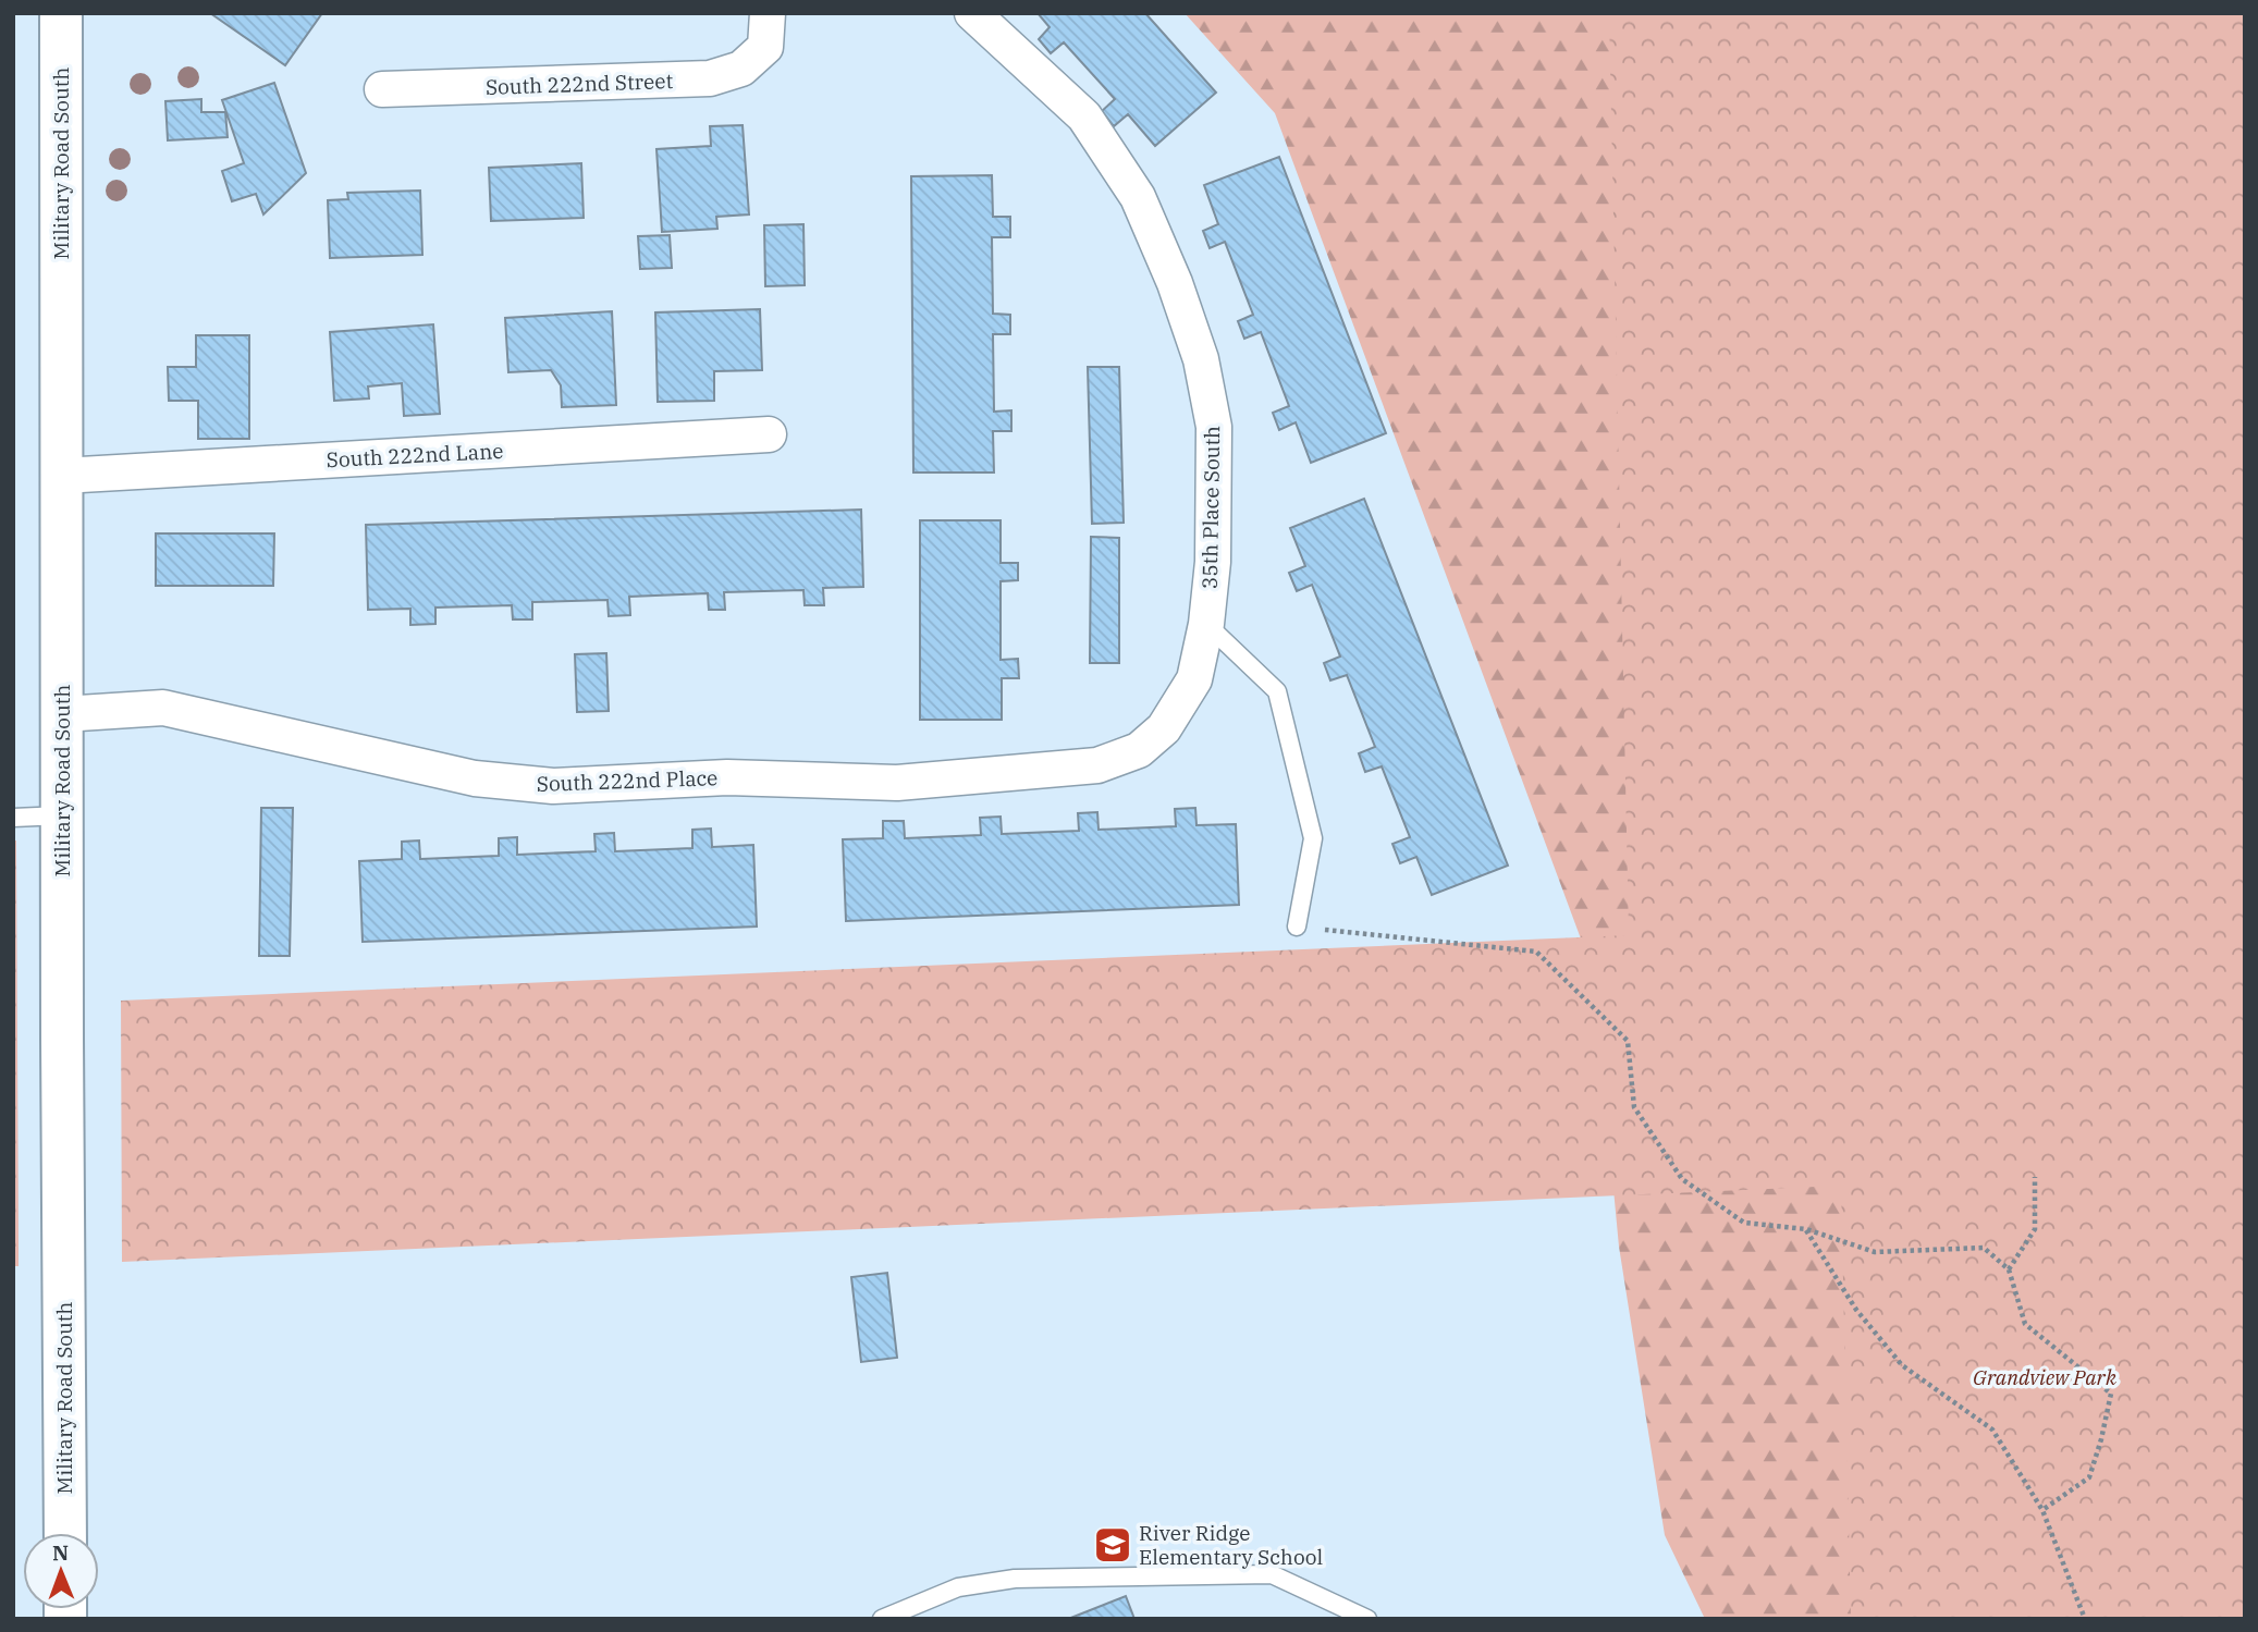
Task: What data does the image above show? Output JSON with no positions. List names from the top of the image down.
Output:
{
  "streets": {
    "main road": ["Military Road South"],
    "street": [
      "South 222nd Street",
      "South 222nd Lane",
      "35th Place South",
      "South 222nd Place"
    ]
  },
  "crossings": [
    ["Military Road South", "South 222nd Lane"],
    ["Military Road South", "South 222nd Place"],
    ["35th Place South", "South 222nd Place"]
  ],
  "parks": ["Grandview Park"],
  "places": {
    "school or university": ["River Ridge Elementary School"]
  },
  "north": "top"
}
